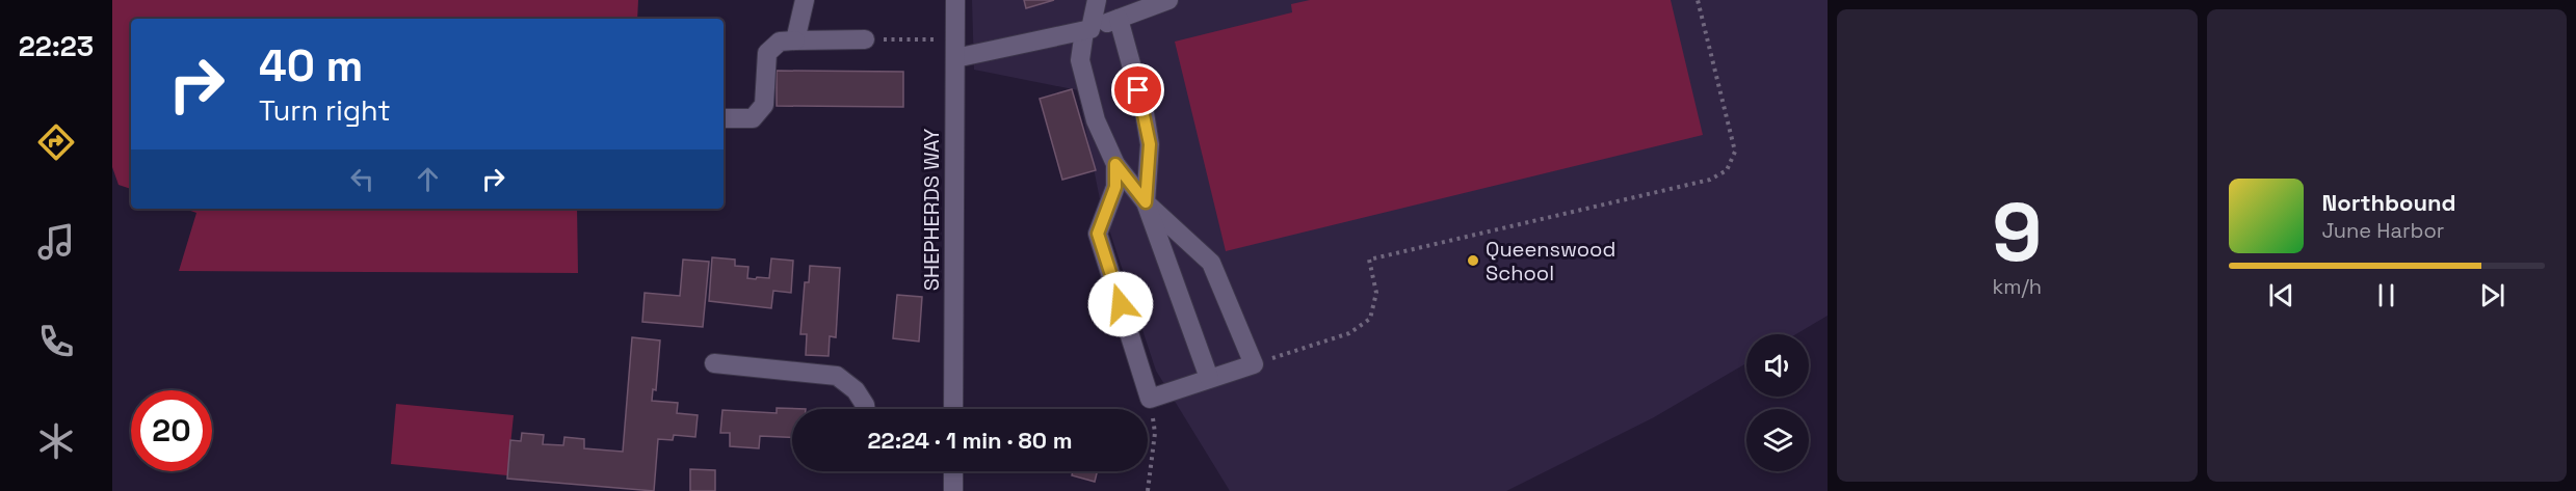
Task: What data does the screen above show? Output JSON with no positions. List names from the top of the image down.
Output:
{
  "streets": {
    "street": ["SHEPHERDS WAY"]
  },
  "places": ["Queenswood School"],
  "page": {
    "tabs": "22:23",
    "tile": ["9", "km/h"],
    "turn": ["40 m", "Turn right"],
    "song": ["Northbound", "June Harbor"],
    "limit": "20",
    "trip": "22:24 · 1 min · 80 m"
  }
}
